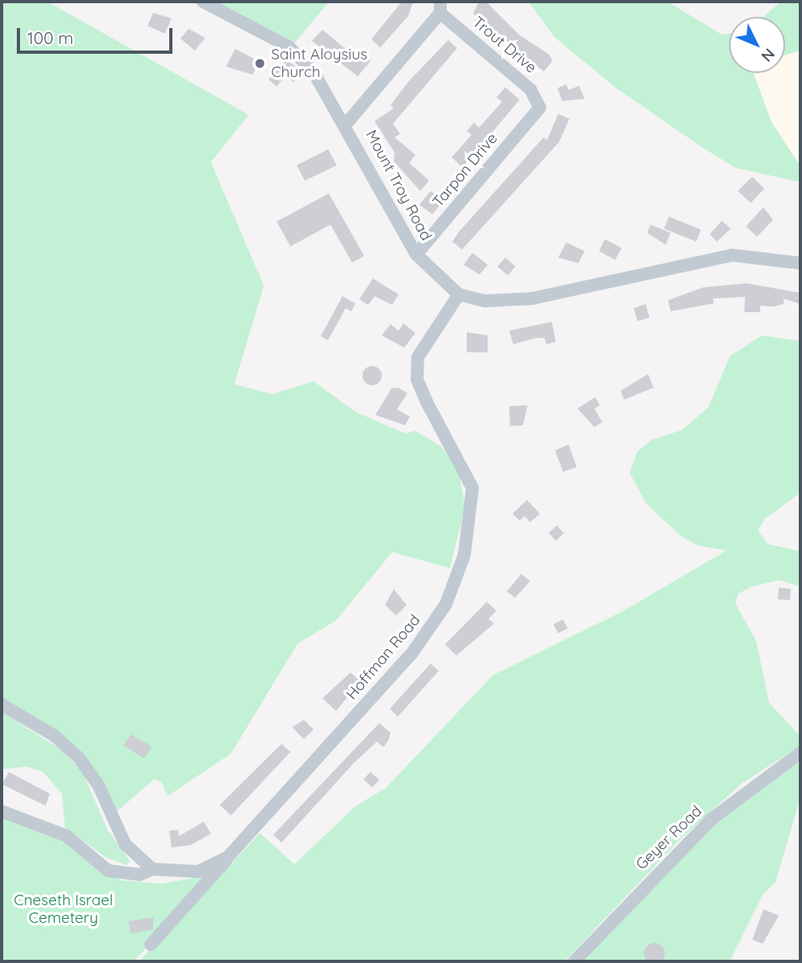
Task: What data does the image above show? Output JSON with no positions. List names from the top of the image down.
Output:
{
  "streets": {
    "street": [
      "Trout Drive",
      "Tarpon Drive",
      "Mount Troy Road",
      "Hoffman Road",
      "Geyer Road"
    ]
  },
  "crossings": [
    ["Trout Drive", "Tarpon Drive"],
    ["Tarpon Drive", "Mount Troy Road"],
    ["Mount Troy Road", "Hoffman Road"]
  ],
  "parks": ["Cneseth Israel Cemetery"],
  "places": ["Saint Aloysius Church"],
  "scale_bar": "100 m",
  "north": "bottom right"
}
